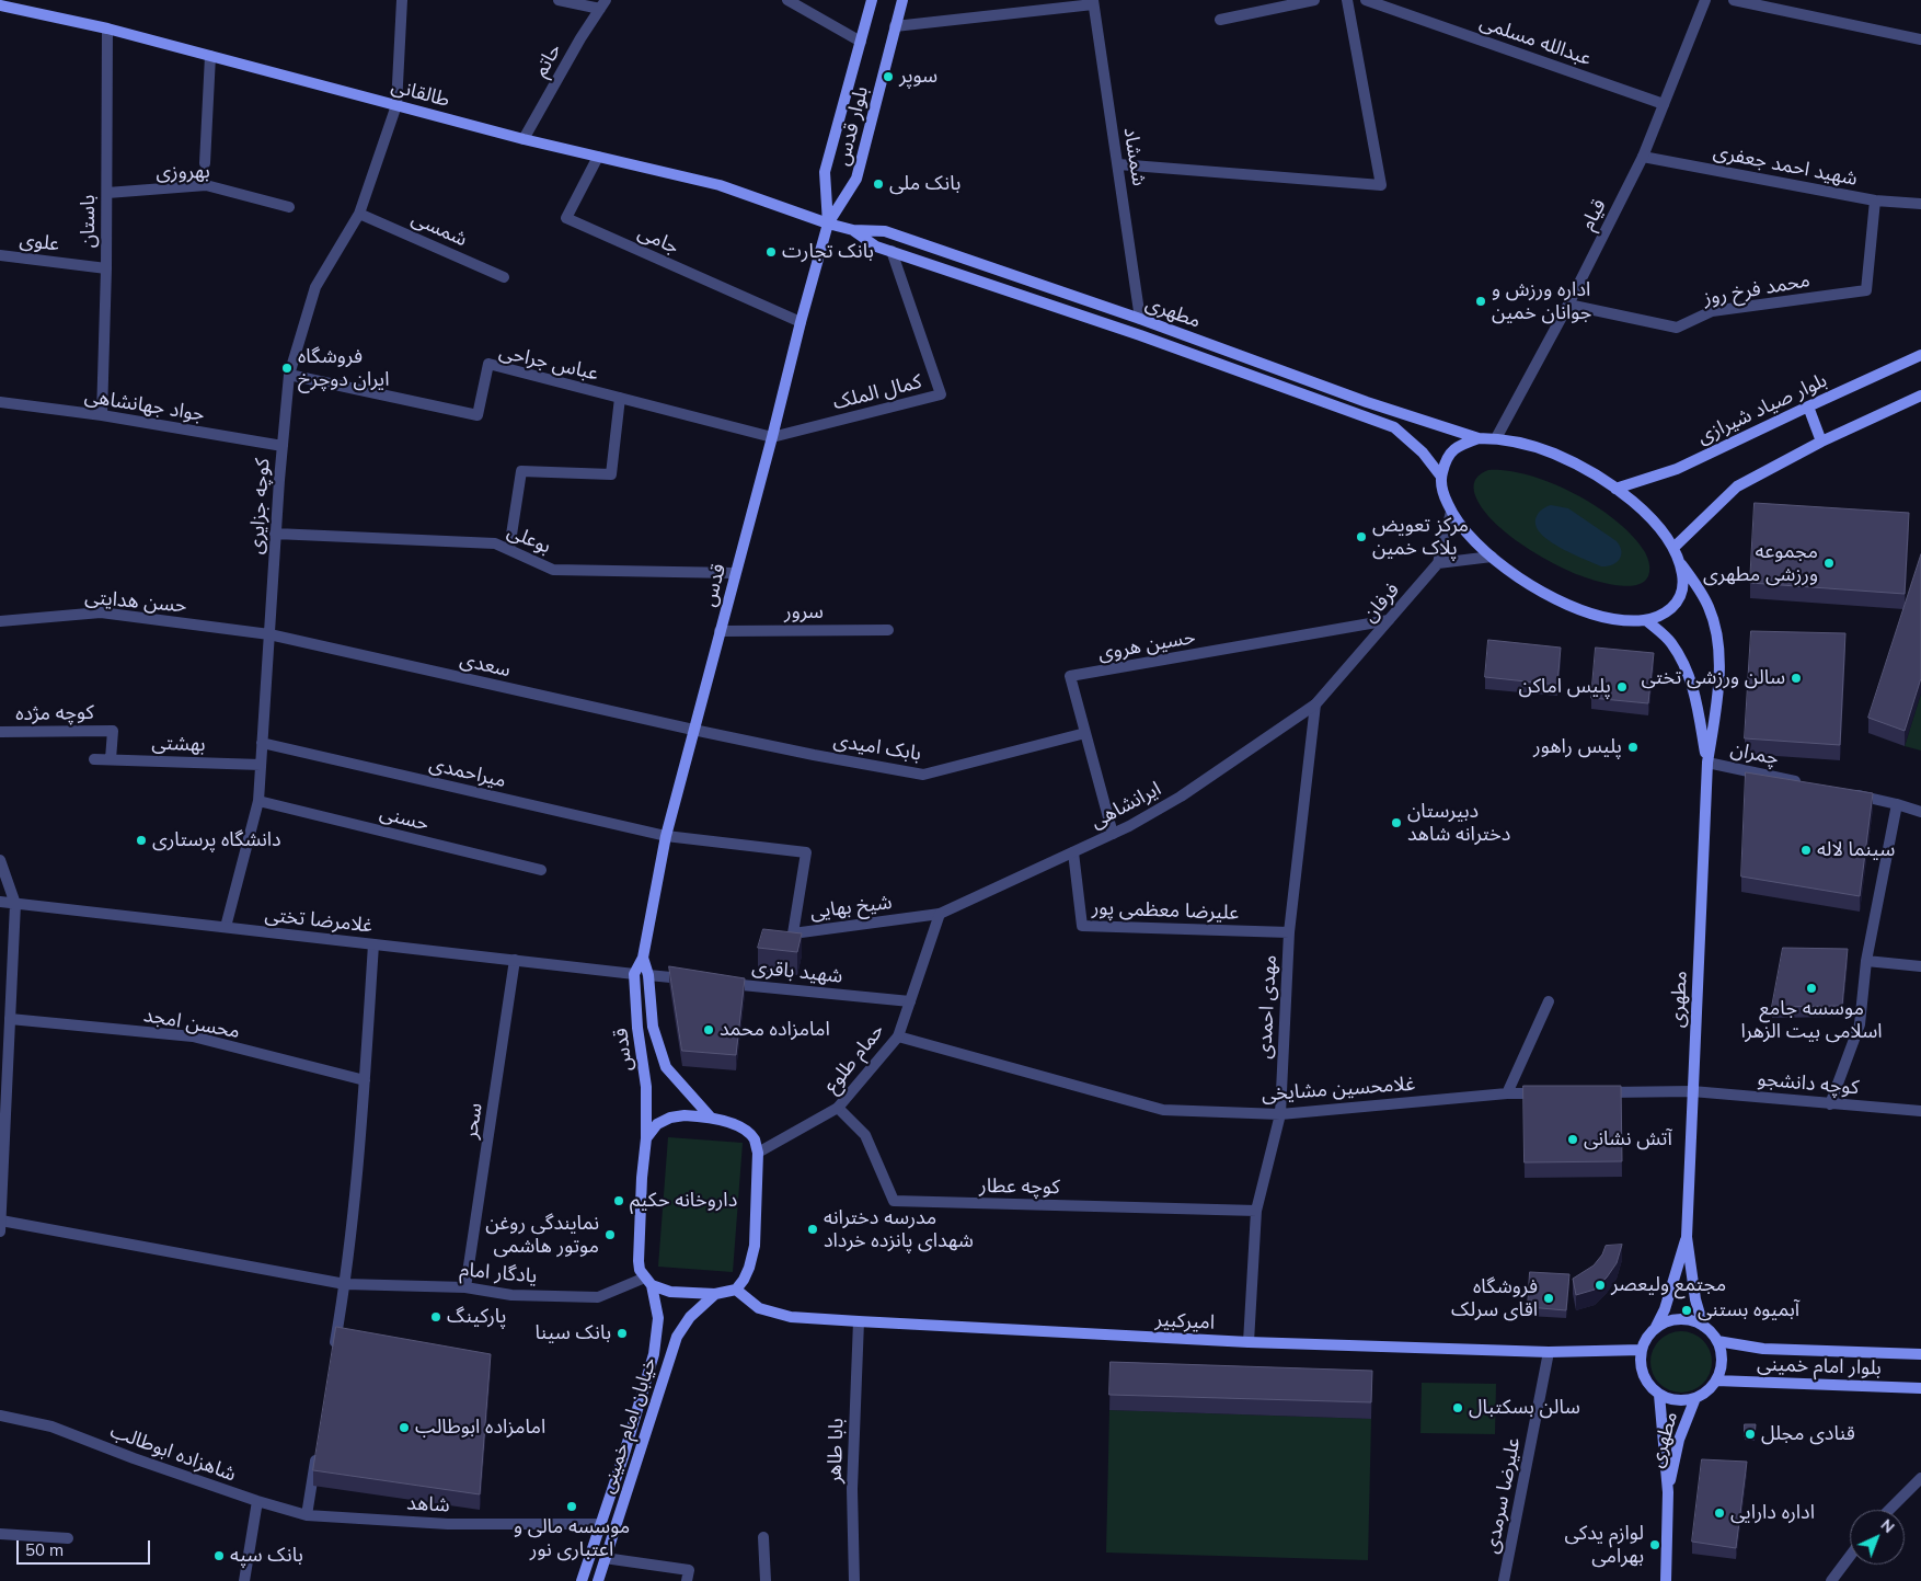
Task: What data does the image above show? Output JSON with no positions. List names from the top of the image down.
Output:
{
  "streets": {
    "main road": [
      "طالقانی",
      "بلوار قدس",
      "مطهری",
      "بلوار صیاد شیرازی",
      "قدس",
      "امیرکبیر",
      "بلوار امام خمینی",
      "خیابان امام خمینی"
    ],
    "street": [
      "عبدالله مسلمی",
      "حاتم",
      "شمشاد",
      "شهید احمد جعفری",
      "بهروزی",
      "قیام",
      "باستان",
      "شمسی",
      "جامی",
      "علوی",
      "محمد فرخ روز",
      "عباس جراحی",
      "کمال الملک",
      "جواد جهانشاهی",
      "کوچه جزایری",
      "بوعلی",
      "حسن هدایتی",
      "فرفان",
      "سرور",
      "حسین هروی",
      "سعدی",
      "کوچه مژده",
      "بهشتی",
      "بابک امیدی",
      "چمران",
      "میراحمدی",
      "ایرانشاهی",
      "حسنی",
      "شیخ بهایی",
      "علیرضا معظمی پور",
      "غلامرضا تختی",
      "شهید باقری",
      "مهدی احمدی",
      "محسن امجد",
      "حمام طلوع",
      "کوچه دانشجو",
      "غلامحسین مشایخی",
      "سحر",
      "کوچه عطار",
      "یادگار امام",
      "بابا طاهر",
      "شاهزاده ابوطالب",
      "علیرضا سرمدی",
      "شاهد"
    ]
  },
  "crossings": [
    ["عبدالله مسلمی", "قیام"],
    ["حاتم", "طالقانی"],
    ["طالقانی", "بلوار قدس"],
    ["طالقانی", "باستان"],
    ["طالقانی", "جامی"],
    ["طالقانی", "مطهری"],
    ["طالقانی", "کوچه جزایری"],
    ["طالقانی", "قدس"],
    ["بلوار قدس", "مطهری"],
    ["بلوار قدس", "قدس"],
    ["شمشاد", "مطهری"],
    ["شهید احمد جعفری", "قیام"],
    ["شهید احمد جعفری", "محمد فرخ روز"],
    ["بهروزی", "باستان"],
    ["قیام", "محمد فرخ روز"],
    ["قیام", "مطهری"],
    ["باستان", "علوی"],
    ["باستان", "جواد جهانشاهی"],
    ["شمسی", "کوچه جزایری"],
    ["جامی", "قدس"],
    ["مطهری", "کمال الملک"],
    ["مطهری", "بلوار صیاد شیرازی"],
    ["مطهری", "قدس"],
    ["مطهری", "چمران"],
    ["مطهری", "کوچه دانشجو"],
    ["مطهری", "امیرکبیر"],
    ["مطهری", "بلوار امام خمینی"],
    ["عباس جراحی", "کمال الملک"],
    ["عباس جراحی", "کوچه جزایری"],
    ["عباس جراحی", "قدس"],
    ["کمال الملک", "قدس"],
    ["جواد جهانشاهی", "کوچه جزایری"],
    ["کوچه جزایری", "بوعلی"],
    ["کوچه جزایری", "حسن هدایتی"],
    ["کوچه جزایری", "سعدی"],
    ["کوچه جزایری", "بهشتی"],
    ["کوچه جزایری", "میراحمدی"],
    ["کوچه جزایری", "حسنی"],
    ["کوچه جزایری", "غلامرضا تختی"],
    ["بوعلی", "قدس"],
    ["قدس", "سرور"],
    ["قدس", "سعدی"],
    ["قدس", "بابک امیدی"],
    ["قدس", "میراحمدی"],
    ["قدس", "شیخ بهایی"],
    ["قدس", "غلامرضا تختی"],
    ["قدس", "حمام طلوع"],
    ["قدس", "یادگار امام"],
    ["قدس", "امیرکبیر"],
    ["قدس", "خیابان امام خمینی"],
    ["حسن هدایتی", "سعدی"],
    ["فرفان", "حسین هروی"],
    ["فرفان", "ایرانشاهی"],
    ["فرفان", "مهدی احمدی"],
    ["حسین هروی", "بابک امیدی"],
    ["حسین هروی", "ایرانشاهی"],
    ["سعدی", "بابک امیدی"],
    ["کوچه مژده", "بهشتی"],
    ["میراحمدی", "شیخ بهایی"],
    ["ایرانشاهی", "شیخ بهایی"],
    ["ایرانشاهی", "علیرضا معظمی پور"],
    ["ایرانشاهی", "مهدی احمدی"],
    ["ایرانشاهی", "حمام طلوع"],
    ["شیخ بهایی", "حمام طلوع"],
    ["علیرضا معظمی پور", "مهدی احمدی"],
    ["غلامرضا تختی", "سحر"],
    ["شهید باقری", "حمام طلوع"],
    ["مهدی احمدی", "غلامحسین مشایخی"],
    ["مهدی احمدی", "کوچه عطار"],
    ["مهدی احمدی", "امیرکبیر"],
    ["حمام طلوع", "غلامحسین مشایخی"],
    ["حمام طلوع", "کوچه عطار"],
    ["حمام طلوع", "یادگار امام"],
    ["حمام طلوع", "امیرکبیر"],
    ["حمام طلوع", "خیابان امام خمینی"],
    ["سحر", "یادگار امام"],
    ["یادگار امام", "امیرکبیر"],
    ["یادگار امام", "خیابان امام خمینی"],
    ["امیرکبیر", "بلوار امام خمینی"],
    ["امیرکبیر", "خیابان امام خمینی"],
    ["امیرکبیر", "بابا طاهر"],
    ["امیرکبیر", "علیرضا سرمدی"],
    ["خیابان امام خمینی", "شاهد"],
    ["شاهزاده ابوطالب", "شاهد"]
  ],
  "places": [
    "سوپر",
    "بانک ملی",
    "بانک تجارت",
    "اداره ورزش و جوانان خمین",
    "فروشگاه ایران دوچرخ",
    "مرکز تعویض پلاک خمین",
    "مجموعه ورزشی مطهری",
    "سالن ورزشی تختی",
    "پلیس اماکن",
    "پلیس راهور",
    "دبیرستان دخترانه شاهد",
    "دانشگاه پرستاری",
    "سینما لاله",
    "موسسه جامع اسلامی بیت الزهرا",
    "امامزاده محمد",
    "آتش نشانی",
    "داروخانه حکیم",
    "مدرسه دخترانه شهدای پانزده خرداد",
    "نمایندگی روغن موتور هاشمی",
    "مجتمع ولیعصر",
    "فروشگاه اقای سرلک",
    "آبمیوه بستنی",
    "پارکینگ",
    "بانک سینا",
    "سالن بسکتبال",
    "امامزاده ابوطالب",
    "قنادی مجلل",
    "موسسه مالی و اعتباری نور",
    "اداره دارایی",
    "لوازم یدکی بهرامی",
    "بانک سپه"
  ],
  "scale_bar": "50 m",
  "north": "top right"
}
